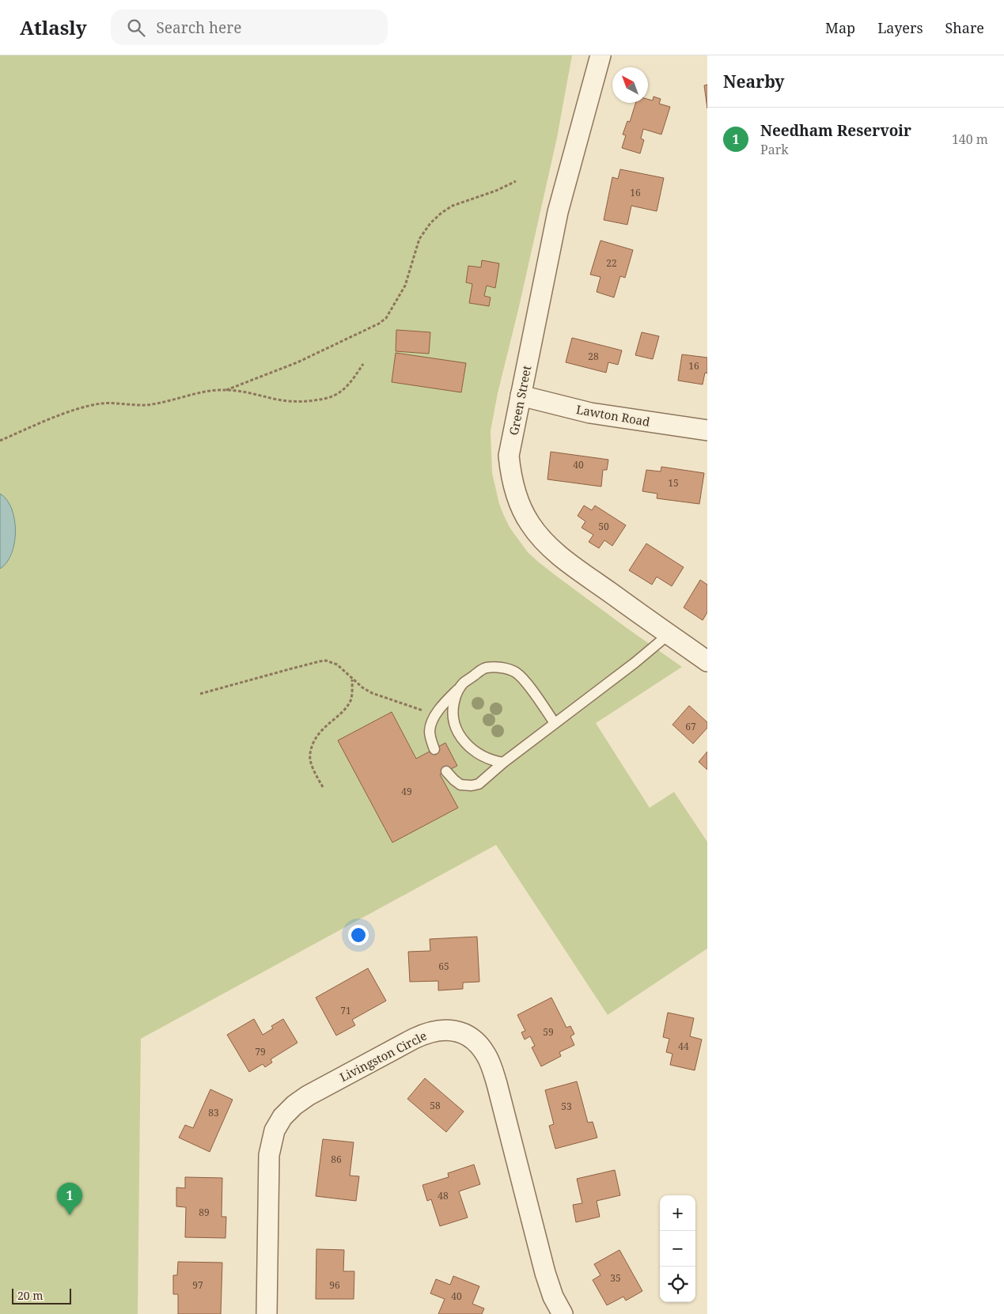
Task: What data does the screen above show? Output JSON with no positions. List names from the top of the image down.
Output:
{
  "streets": {
    "street": ["Green Street", "Lawton Road", "Livingston Circle"]
  },
  "crossings": [
    ["Green Street", "Lawton Road"]
  ],
  "house_numbers": [
    "16",
    "22",
    "28",
    "16",
    "40",
    "15",
    "50",
    "67",
    "49",
    "65",
    "71",
    "59",
    "44",
    "79",
    "58",
    "53",
    "83",
    "86",
    "48",
    "89",
    "35",
    "97",
    "96",
    "40"
  ],
  "scale_bar": "20 m",
  "north": "top left",
  "page": {
    "header": "Atlasly",
    "search": "Search here",
    "nav": ["Map", "Layers", "Share"],
    "heading": "Nearby",
    "list": [
      {
        "mark": "1",
        "name": "Needham Reservoir",
        "note": "Park",
        "value": "140 m"
      }
    ],
    "pins": "1",
    "map_buttons": ["+", "−"],
    "scale": "20 m"
  }
}
